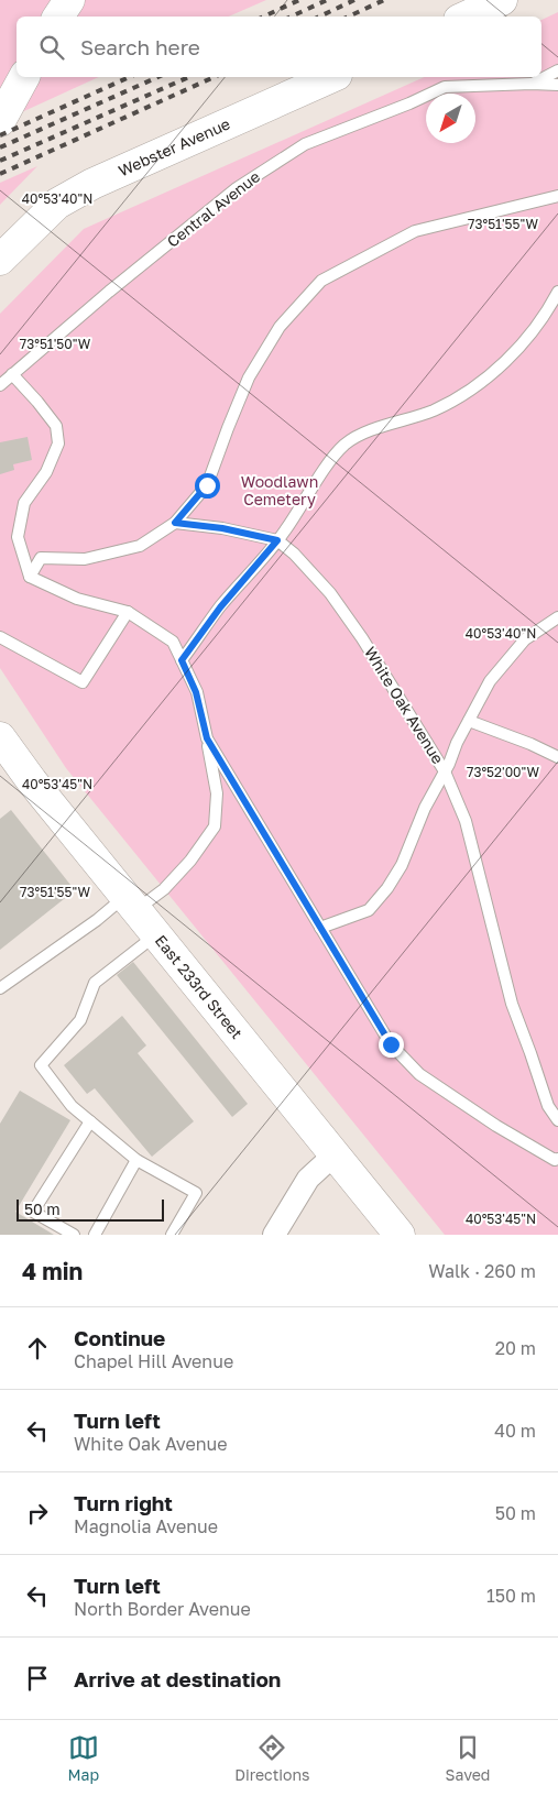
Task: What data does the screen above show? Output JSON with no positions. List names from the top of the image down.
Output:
{
  "streets": {
    "main road": ["Webster Avenue", "East 233rd Street"],
    "lane": ["Central Avenue", "White Oak Avenue"]
  },
  "parks": ["Woodlawn Cemetery"],
  "scale_bar": "50 m",
  "north": "bottom left",
  "page": {
    "search": "Search here",
    "scale": "50 m",
    "heading": ["4 min", "Walk · 260 m"],
    "list": [
      ["Continue", "Chapel Hill Avenue", "20 m"],
      ["Turn left", "White Oak Avenue", "40 m"],
      ["Turn right", "Magnolia Avenue", "50 m"],
      ["Turn left", "North Border Avenue", "150 m"],
      "Arrive at destination"
    ],
    "nav": ["Map", "Directions", "Saved"]
  },
  "coordinates": [
    "40°53'40\"N",
    "73°51'55\"W",
    "73°51'50\"W",
    "73°52'00\"W",
    "40°53'45\"N"
  ]
}
